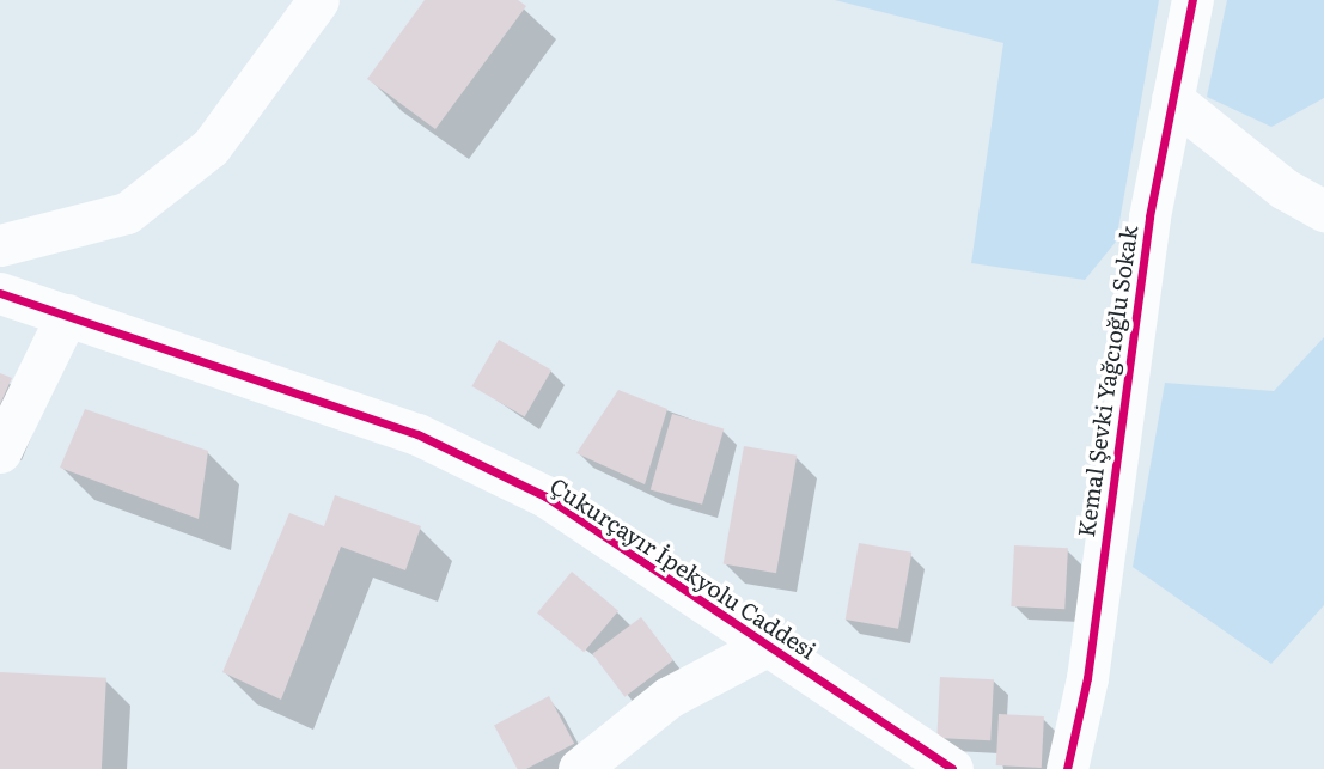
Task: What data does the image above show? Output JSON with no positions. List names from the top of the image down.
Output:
{
  "streets": {
    "street": ["Kemal Şevki Yağcıoğlu Sokak", "Çukurçayır İpekyolu Caddesi"]
  }
}
